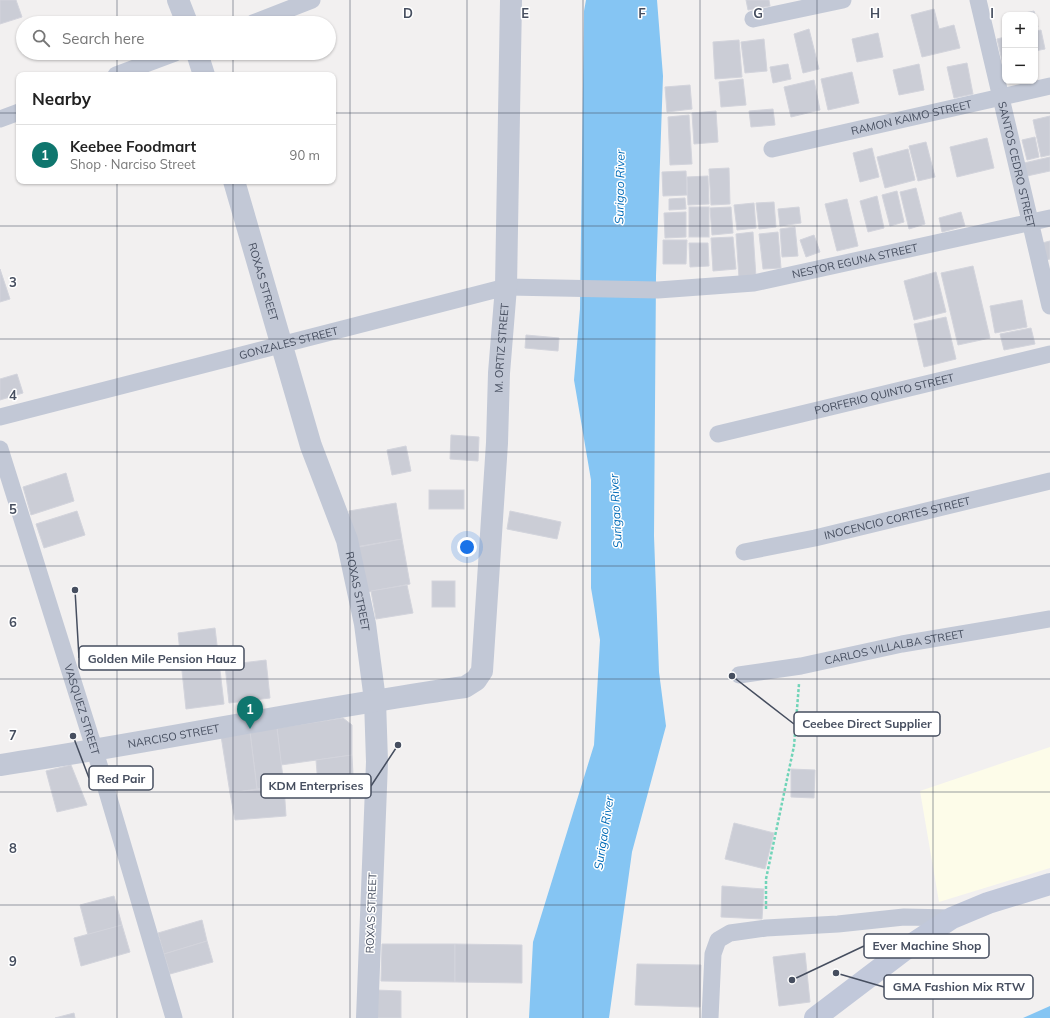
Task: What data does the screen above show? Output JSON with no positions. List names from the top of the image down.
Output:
{
  "streets": {
    "street": [
      "RAMON KAIMO STREET",
      "SANTOS CEDRO STREET",
      "NESTOR EGUNA STREET",
      "ROXAS STREET",
      "GONZALES STREET",
      "M. ORTIZ STREET",
      "PORFERIO QUINTO STREET",
      "INOCENCIO CORTES STREET",
      "CARLOS VILLALBA STREET",
      "VASQUEZ STREET",
      "NARCISO STREET"
    ]
  },
  "crossings": [
    ["RAMON KAIMO STREET", "SANTOS CEDRO STREET"],
    ["SANTOS CEDRO STREET", "NESTOR EGUNA STREET"],
    ["NESTOR EGUNA STREET", "GONZALES STREET"],
    ["ROXAS STREET", "GONZALES STREET"],
    ["ROXAS STREET", "NARCISO STREET"],
    ["GONZALES STREET", "M. ORTIZ STREET"],
    ["M. ORTIZ STREET", "NARCISO STREET"],
    ["VASQUEZ STREET", "NARCISO STREET"]
  ],
  "water": ["Surigao River"],
  "places": [
    "Golden Mile Pension Hauz",
    "Ceebee Direct Supplier",
    "Red Pair",
    "KDM Enterprises",
    "GMA Fashion Mix RTW",
    "Ever Machine Shop"
  ],
  "page": {
    "map_buttons": ["+", "−"],
    "search": "Search here",
    "heading": "Nearby",
    "list": [
      {
        "mark": "1",
        "name": "Keebee Foodmart",
        "note": "Shop · Narciso Street",
        "value": "90 m"
      }
    ],
    "pins": "1"
  },
  "grid": {
    "columns": [
      "D",
      "E",
      "F",
      "G",
      "H",
      "I"
    ],
    "rows": [
      "3",
      "4",
      "5",
      "6",
      "7",
      "8",
      "9"
    ]
  }
}
